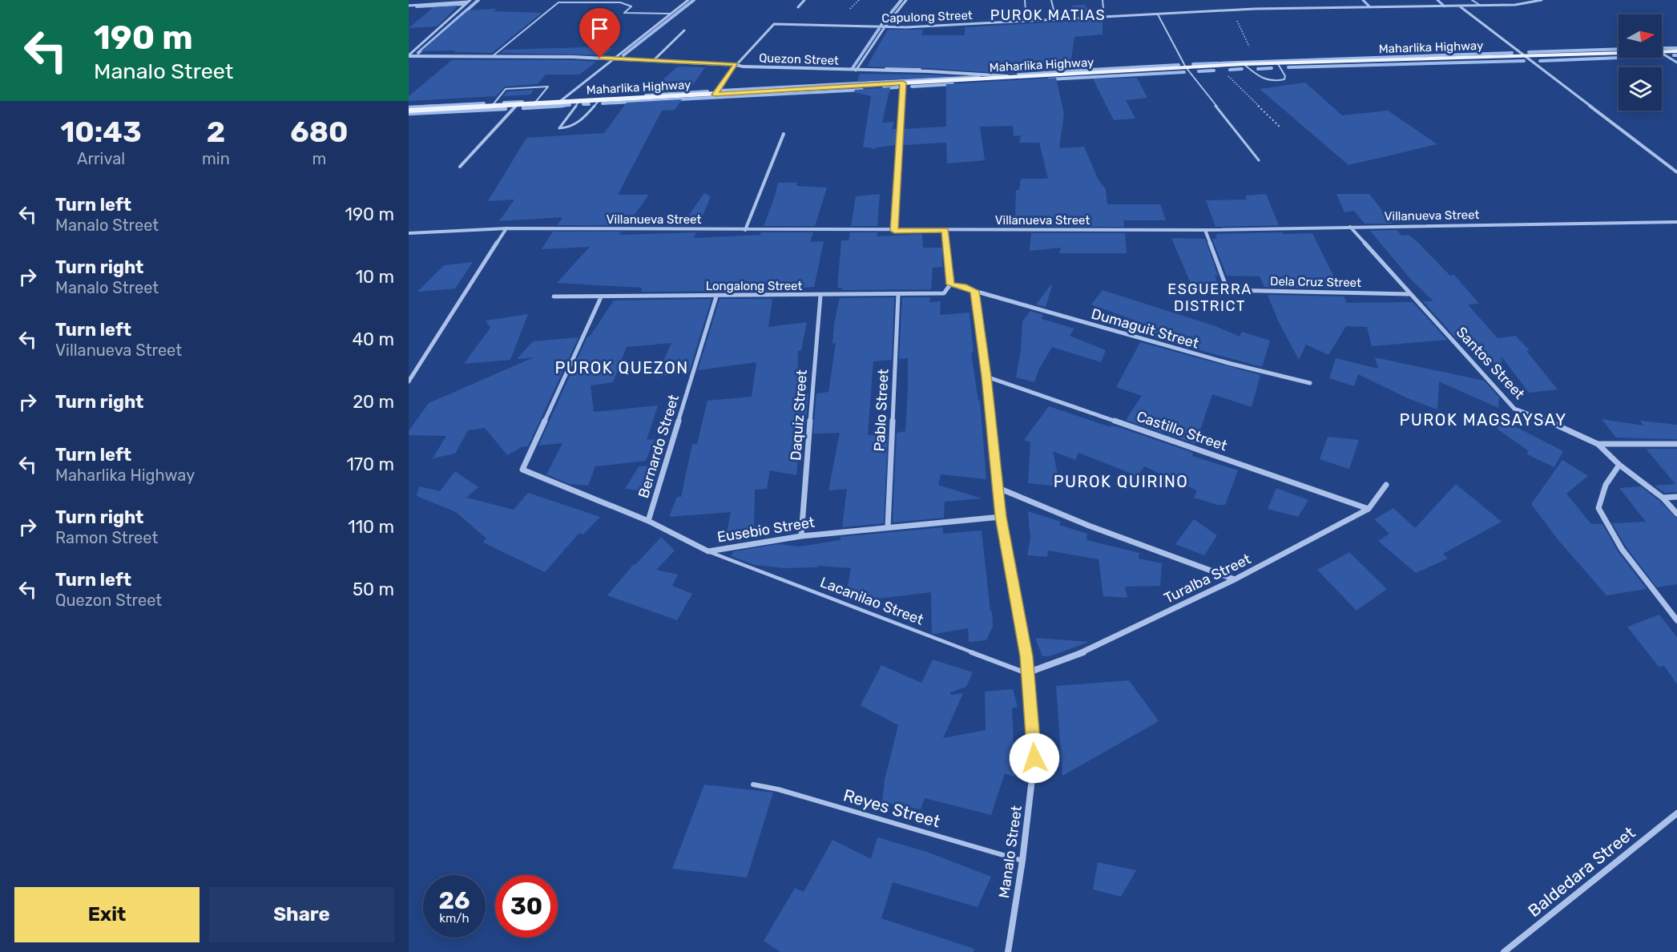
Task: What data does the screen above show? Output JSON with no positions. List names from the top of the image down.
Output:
{
  "streets": {
    "main road": ["Maharlika Highway"],
    "street": [
      "Capulong Street",
      "Quezon Street",
      "Villanueva Street",
      "Dela Cruz Street",
      "Longalong Street",
      "Dumaguit Street",
      "Santos Street",
      "Pablo Street",
      "Daquiz Street",
      "Castillo Street",
      "Bernardo Street",
      "Eusebio Street",
      "Turalba Street",
      "Manalo Street",
      "Baldedara Street"
    ],
    "lane": ["Lacanilao Street", "Reyes Street"]
  },
  "crossings": [
    ["Capulong Street", "Quezon Street"],
    ["Maharlika Highway", "Quezon Street"],
    ["Villanueva Street", "Dela Cruz Street"],
    ["Villanueva Street", "Santos Street"],
    ["Dela Cruz Street", "Santos Street"],
    ["Longalong Street", "Pablo Street"],
    ["Longalong Street", "Daquiz Street"],
    ["Longalong Street", "Bernardo Street"],
    ["Longalong Street", "Eusebio Street"],
    ["Dumaguit Street", "Manalo Street"],
    ["Pablo Street", "Eusebio Street"],
    ["Daquiz Street", "Eusebio Street"],
    ["Castillo Street", "Turalba Street"],
    ["Castillo Street", "Manalo Street"],
    ["Bernardo Street", "Eusebio Street"],
    ["Eusebio Street", "Lacanilao Street"],
    ["Eusebio Street", "Manalo Street"],
    ["Turalba Street", "Lacanilao Street"],
    ["Turalba Street", "Manalo Street"],
    ["Lacanilao Street", "Manalo Street"],
    ["Reyes Street", "Manalo Street"]
  ],
  "districts": [
    "PUROK MATIAS",
    "ESGUERRA DISTRICT",
    "PUROK QUEZON",
    "PUROK MAGSAYSAY",
    "PUROK QUIRINO"
  ],
  "north": "right",
  "page": {
    "turn": ["190 m", "Manalo Street"],
    "eta": [
      "10:43",
      "Arrival",
      "2",
      "min",
      "680",
      "m"
    ],
    "list": [
      {
        "name": "Turn left",
        "note": "Manalo Street",
        "value": "190 m"
      },
      {
        "name": "Turn right",
        "note": "Manalo Street",
        "value": "10 m"
      },
      {
        "name": "Turn left",
        "note": "Villanueva Street",
        "value": "40 m"
      },
      {
        "name": "Turn right",
        "value": "20 m"
      },
      {
        "name": "Turn left",
        "note": "Maharlika Highway",
        "value": "170 m"
      },
      {
        "name": "Turn right",
        "note": "Ramon Street",
        "value": "110 m"
      },
      {
        "name": "Turn left",
        "note": "Quezon Street",
        "value": "50 m"
      }
    ],
    "speed": "26 km/h",
    "limit": "30",
    "buttons": ["Exit", "Share"]
  }
}
